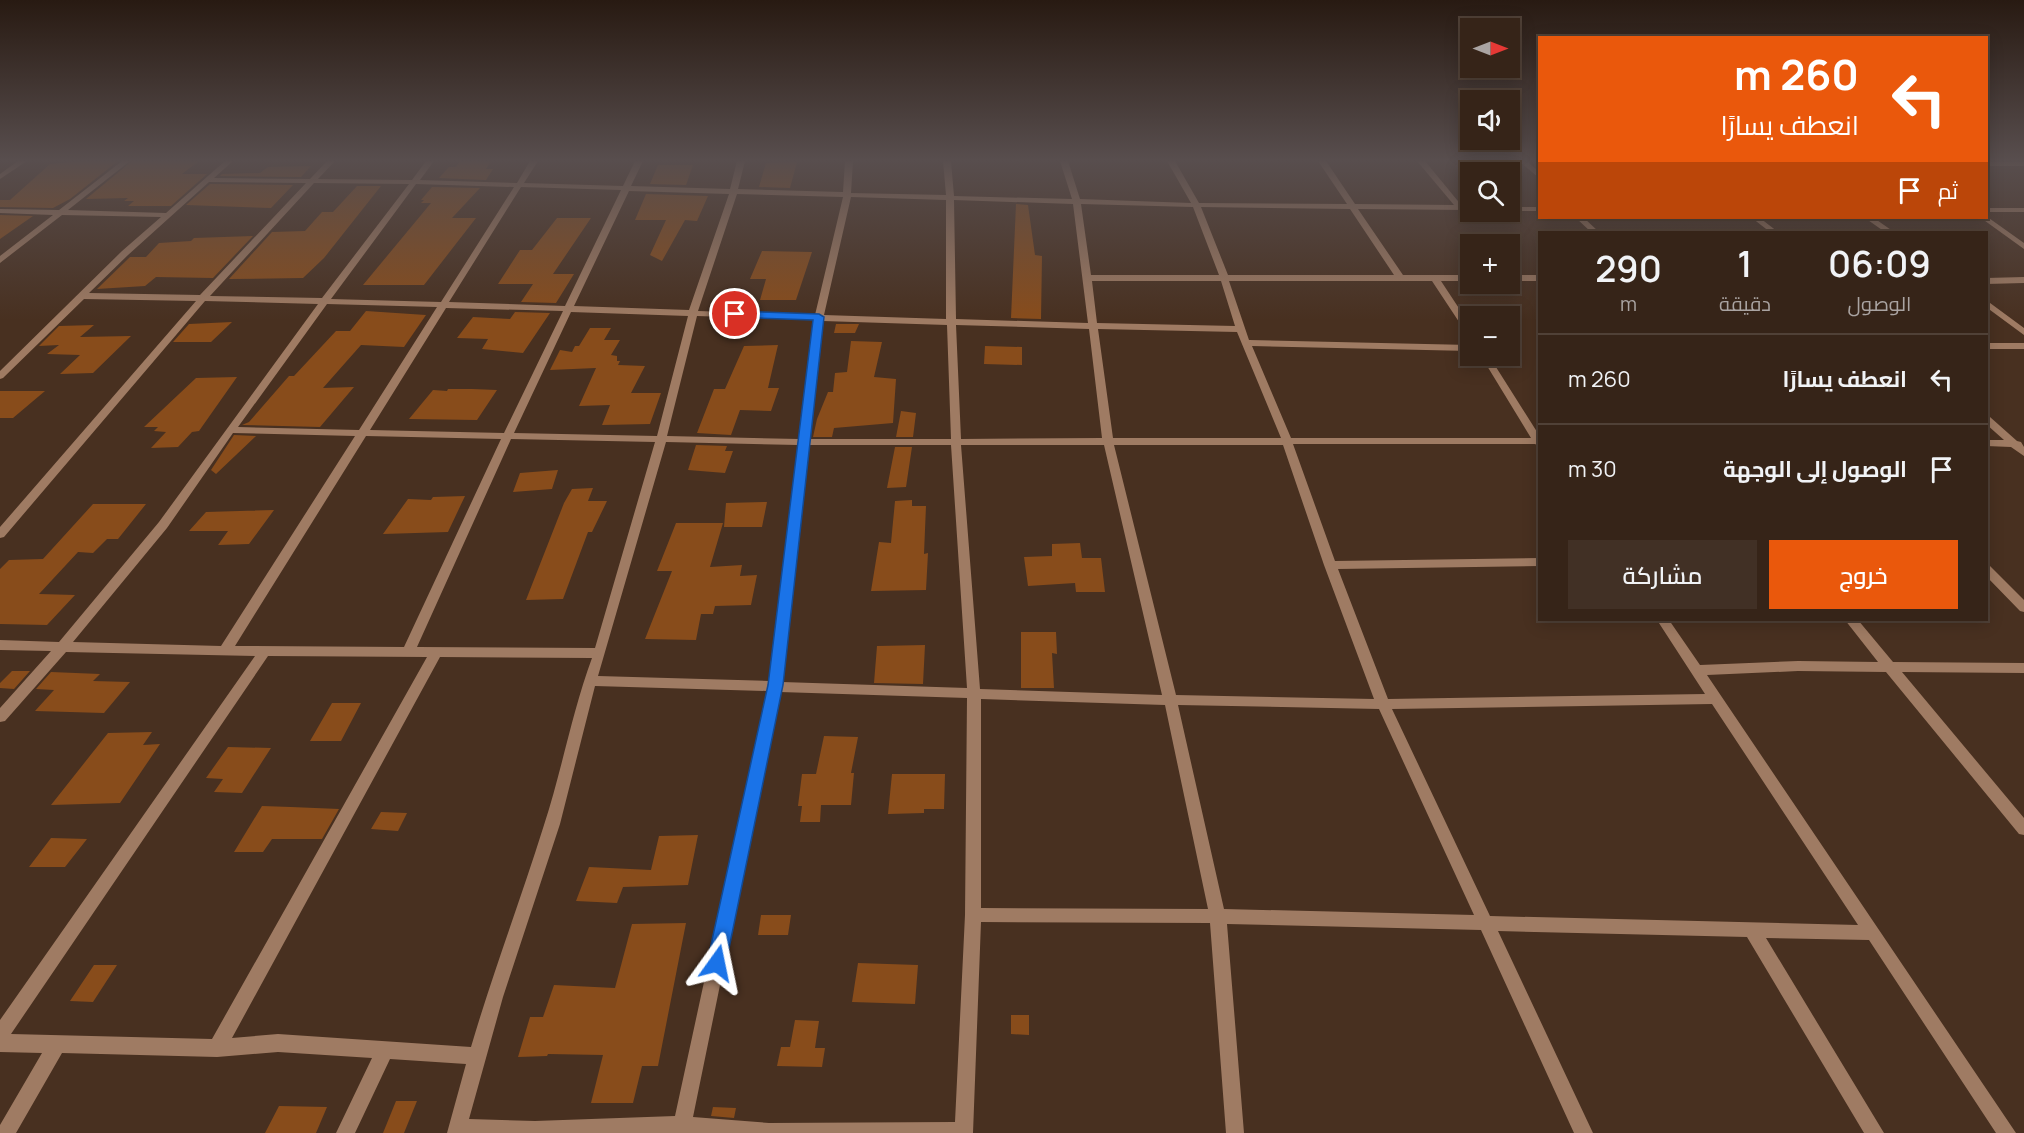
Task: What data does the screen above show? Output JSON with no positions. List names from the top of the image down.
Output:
{
  "north": "right",
  "page": {
    "map_buttons": ["+", "−"],
    "turn": ["260 m", "انعطف يسارًا"],
    "then": "ثم",
    "eta": [
      "06:09",
      "الوصول",
      "1",
      "دقيقة",
      "290",
      "m"
    ],
    "list": [
      {
        "name": "انعطف يسارًا",
        "value": "260 m"
      },
      {
        "name": "الوصول إلى الوجهة",
        "value": "30 m"
      }
    ],
    "buttons": ["خروج", "مشاركة"]
  }
}
